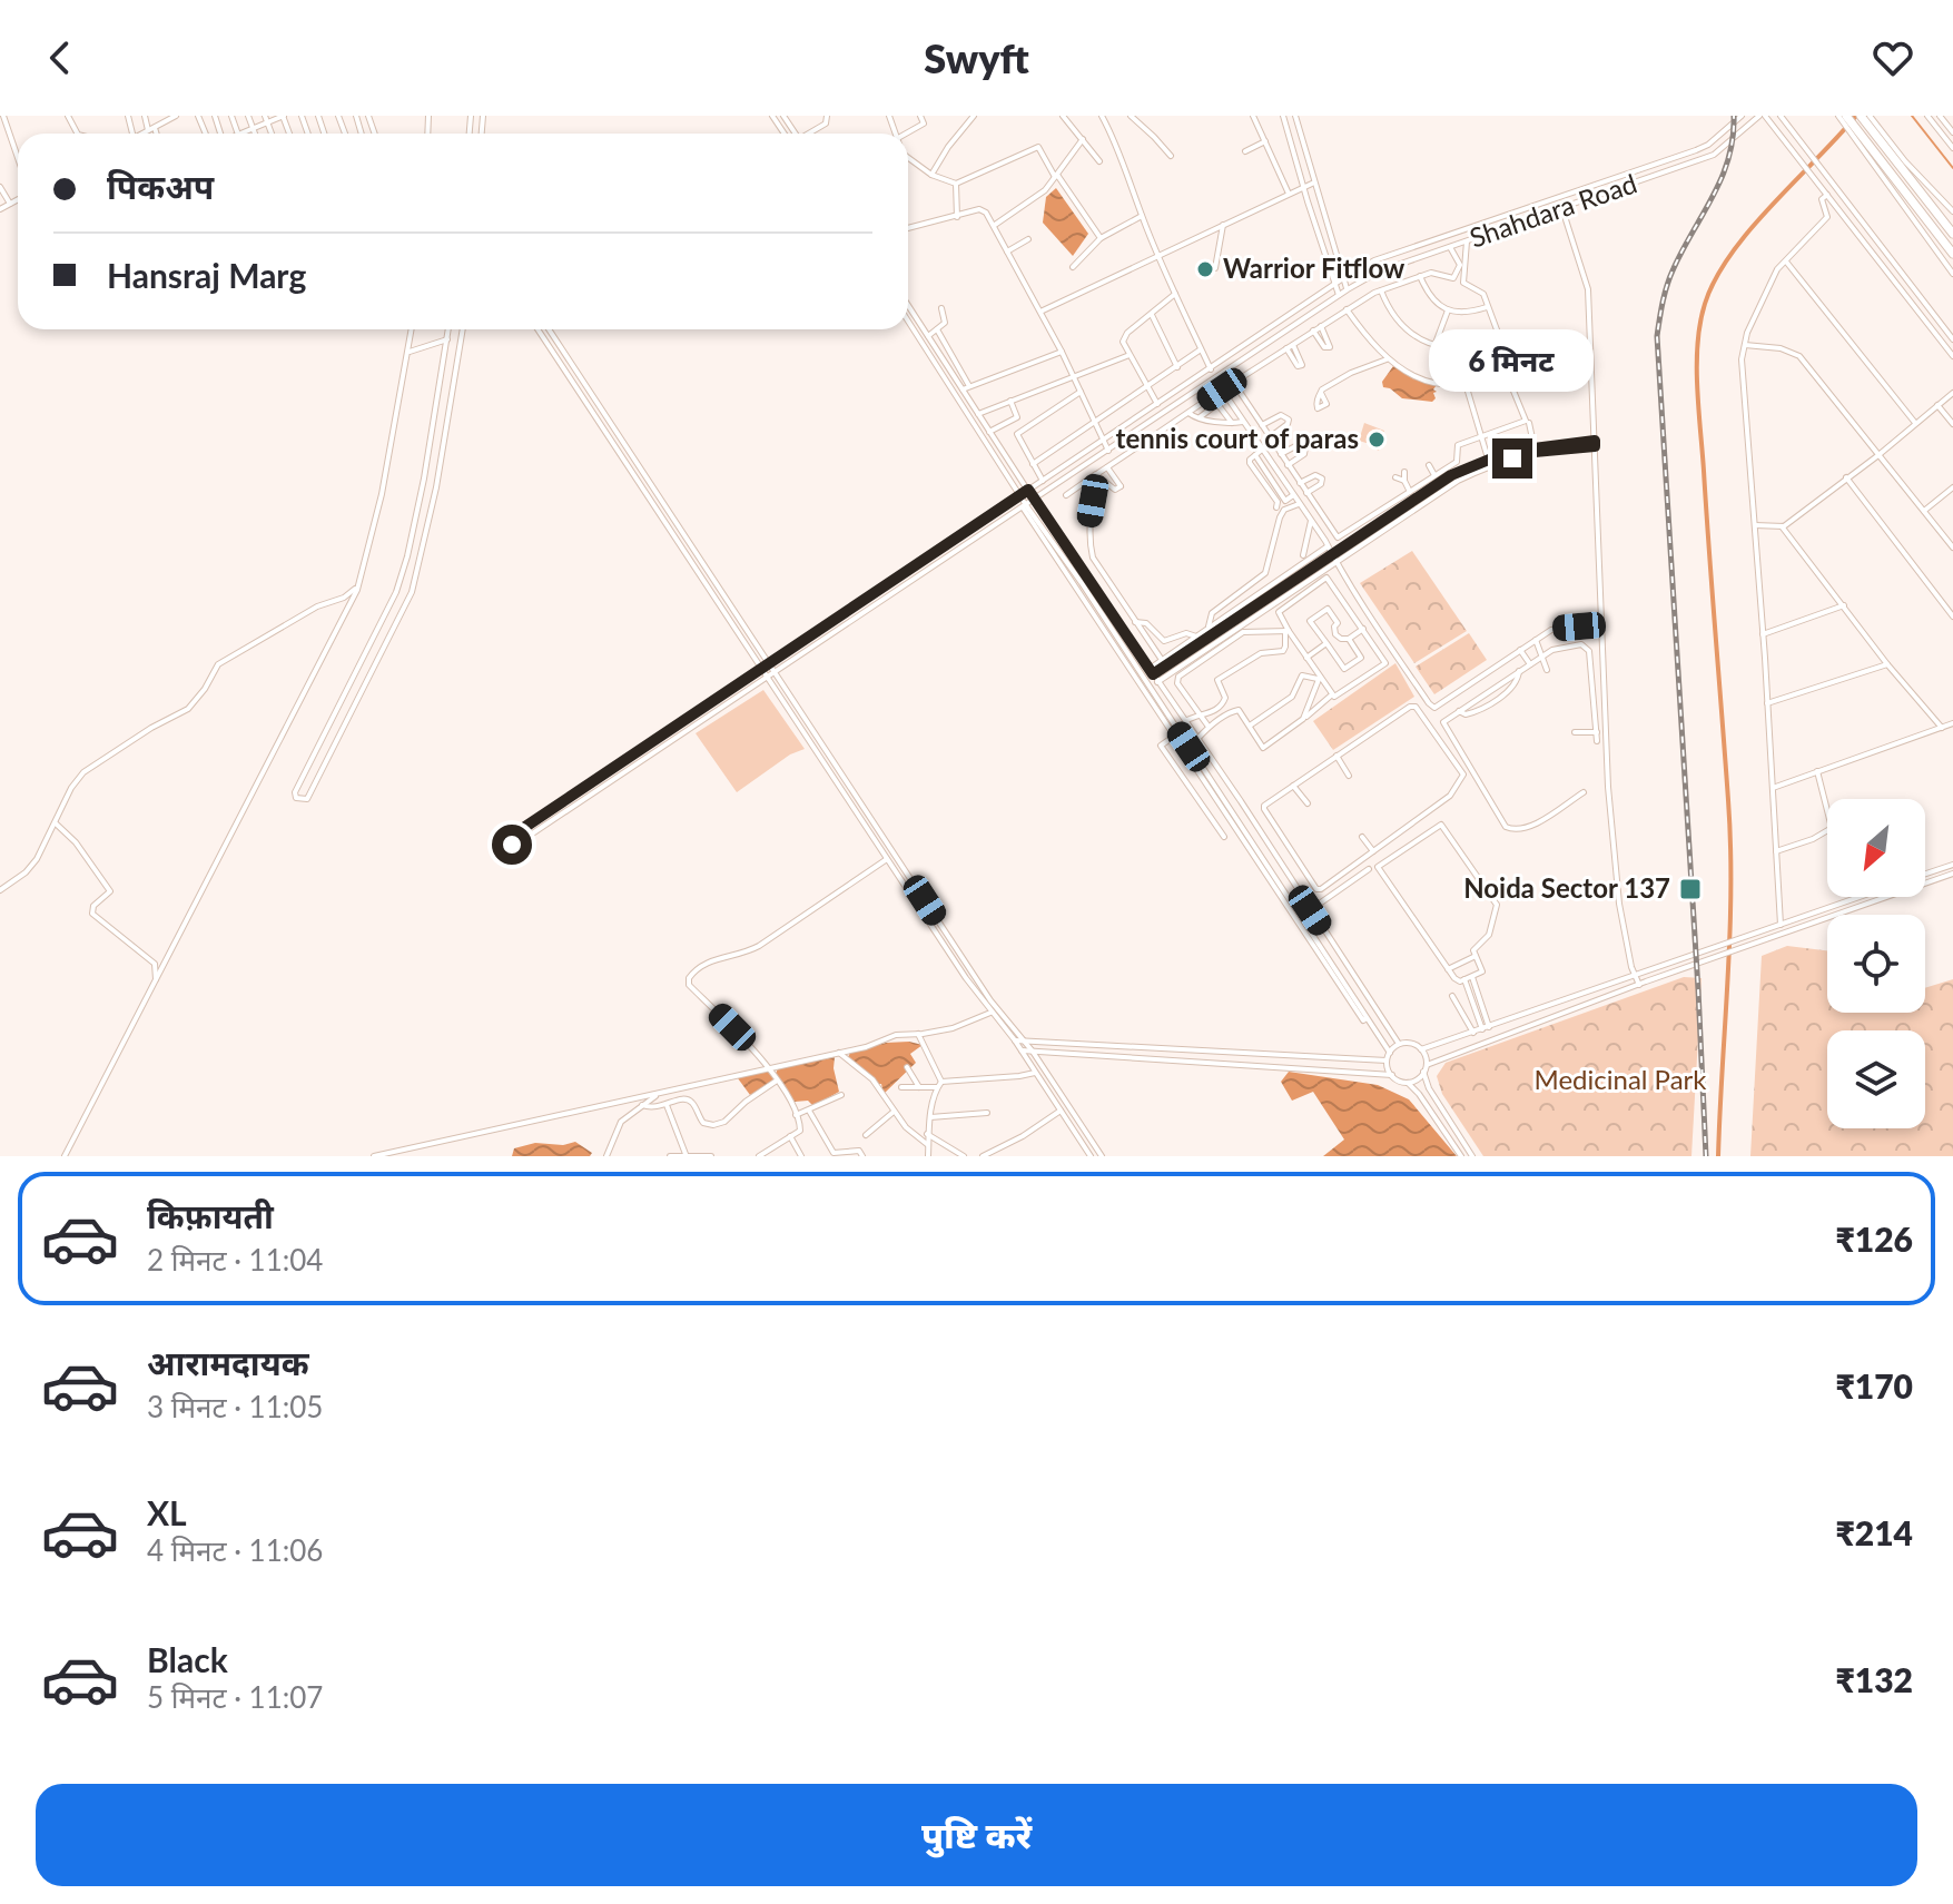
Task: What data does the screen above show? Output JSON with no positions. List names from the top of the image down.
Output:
{
  "streets": {
    "street": ["Shahdara Road"]
  },
  "parks": ["Medicinal Park"],
  "places": {
    "other": ["Warrior Fitflow", "tennis court of paras"],
    "transit": ["Noida Sector 137"]
  },
  "north": "bottom left",
  "page": {
    "header": "Swyft",
    "banner": ["पिकअप", "Hansraj Marg"],
    "bubble": "6 मिनट",
    "list": [
      {
        "name": "किफ़ायती",
        "note": "2 मिनट · 11:04",
        "value": "₹126"
      },
      {
        "name": "आरामदायक",
        "note": "3 मिनट · 11:05",
        "value": "₹170"
      },
      {
        "name": "XL",
        "note": "4 मिनट · 11:06",
        "value": "₹214"
      },
      {
        "name": "Black",
        "note": "5 मिनट · 11:07",
        "value": "₹132"
      }
    ],
    "buttons": "पुष्टि करें"
  }
}
